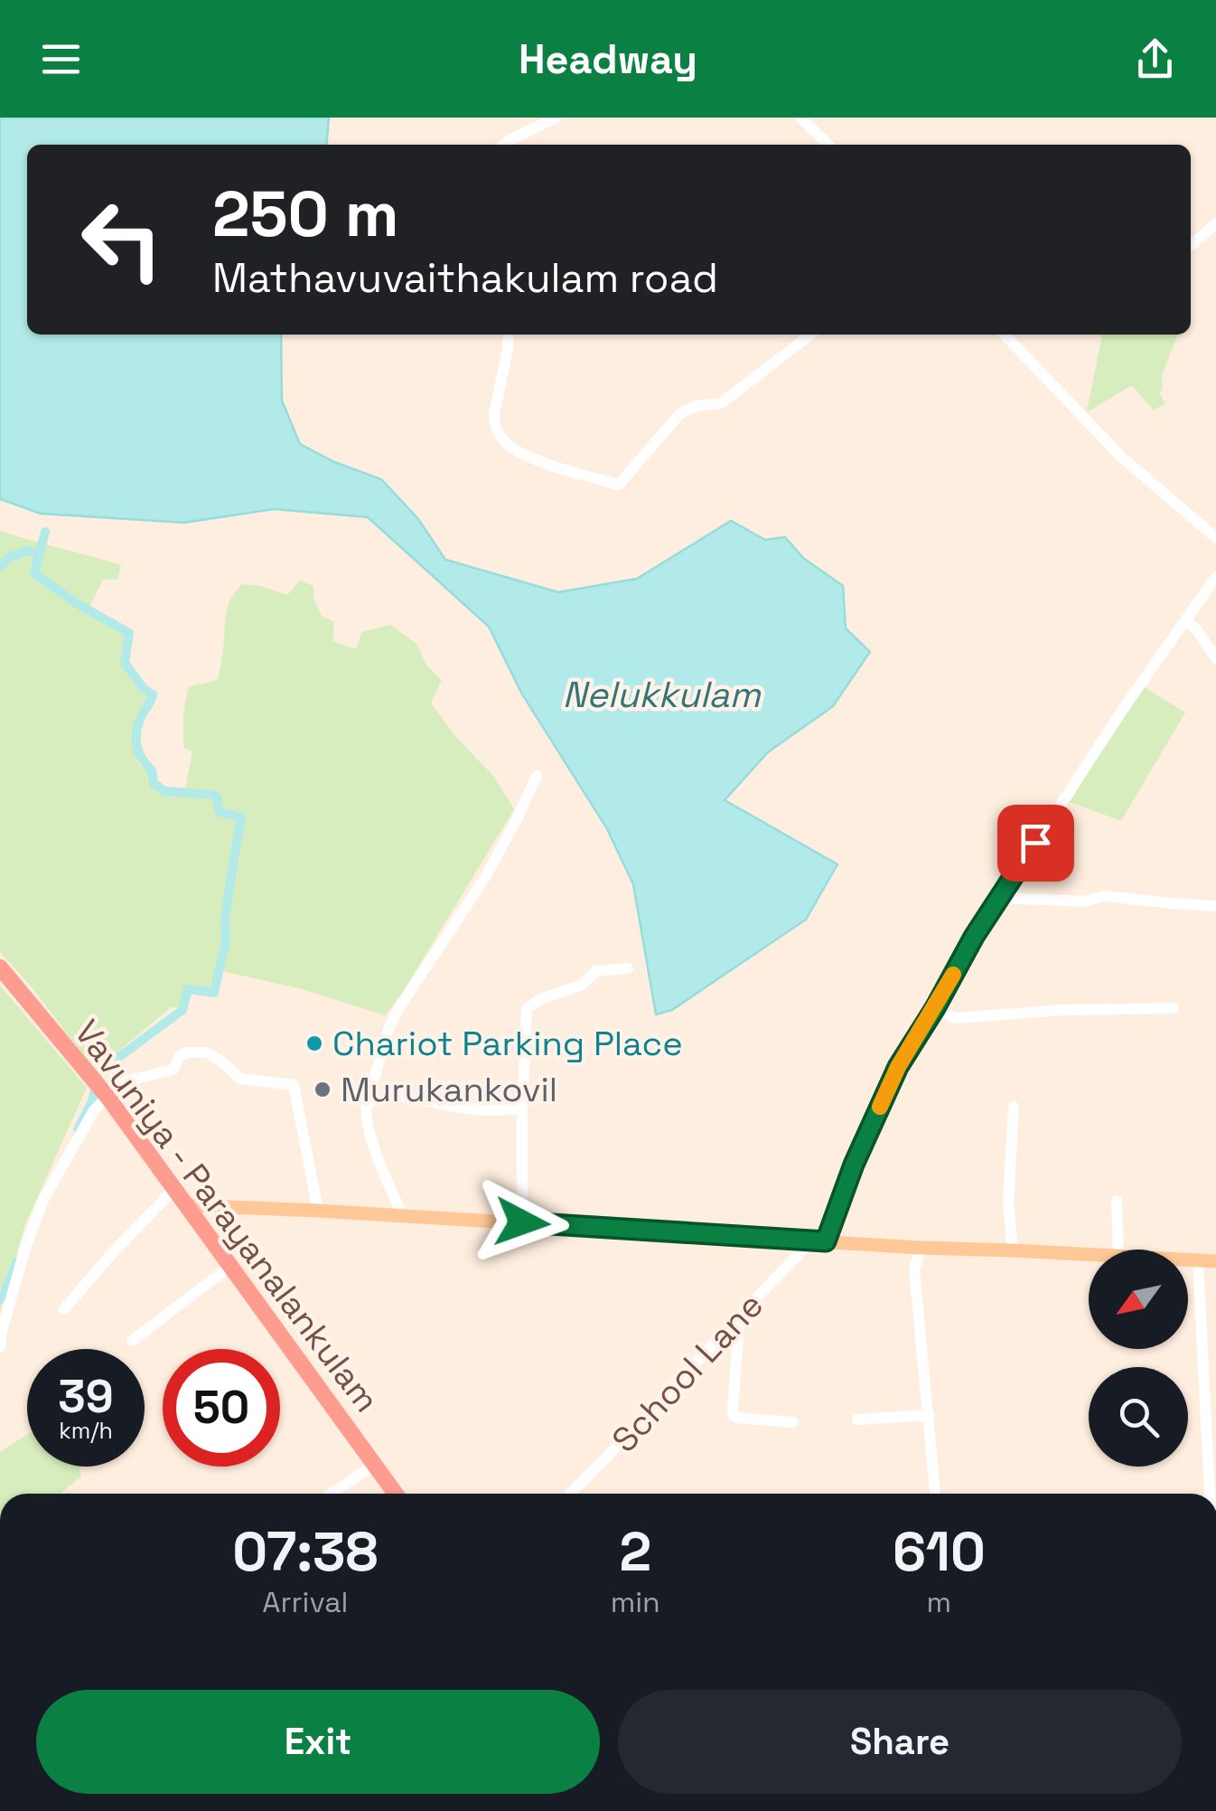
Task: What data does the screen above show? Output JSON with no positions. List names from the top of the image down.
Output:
{
  "streets": {
    "highway": ["Vavuniya - Parayanalankulam"],
    "street": ["School Lane"]
  },
  "water": ["Nelukkulam"],
  "places": ["Chariot Parking Place", "Murukankovil"],
  "north": "bottom left",
  "page": {
    "header": "Headway",
    "turn": ["250 m", "Mathavuvaithakulam road"],
    "speed": "39 km/h",
    "limit": "50",
    "eta": [
      "07:38",
      "Arrival",
      "2",
      "min",
      "610",
      "m"
    ],
    "buttons": ["Exit", "Share"]
  }
}
